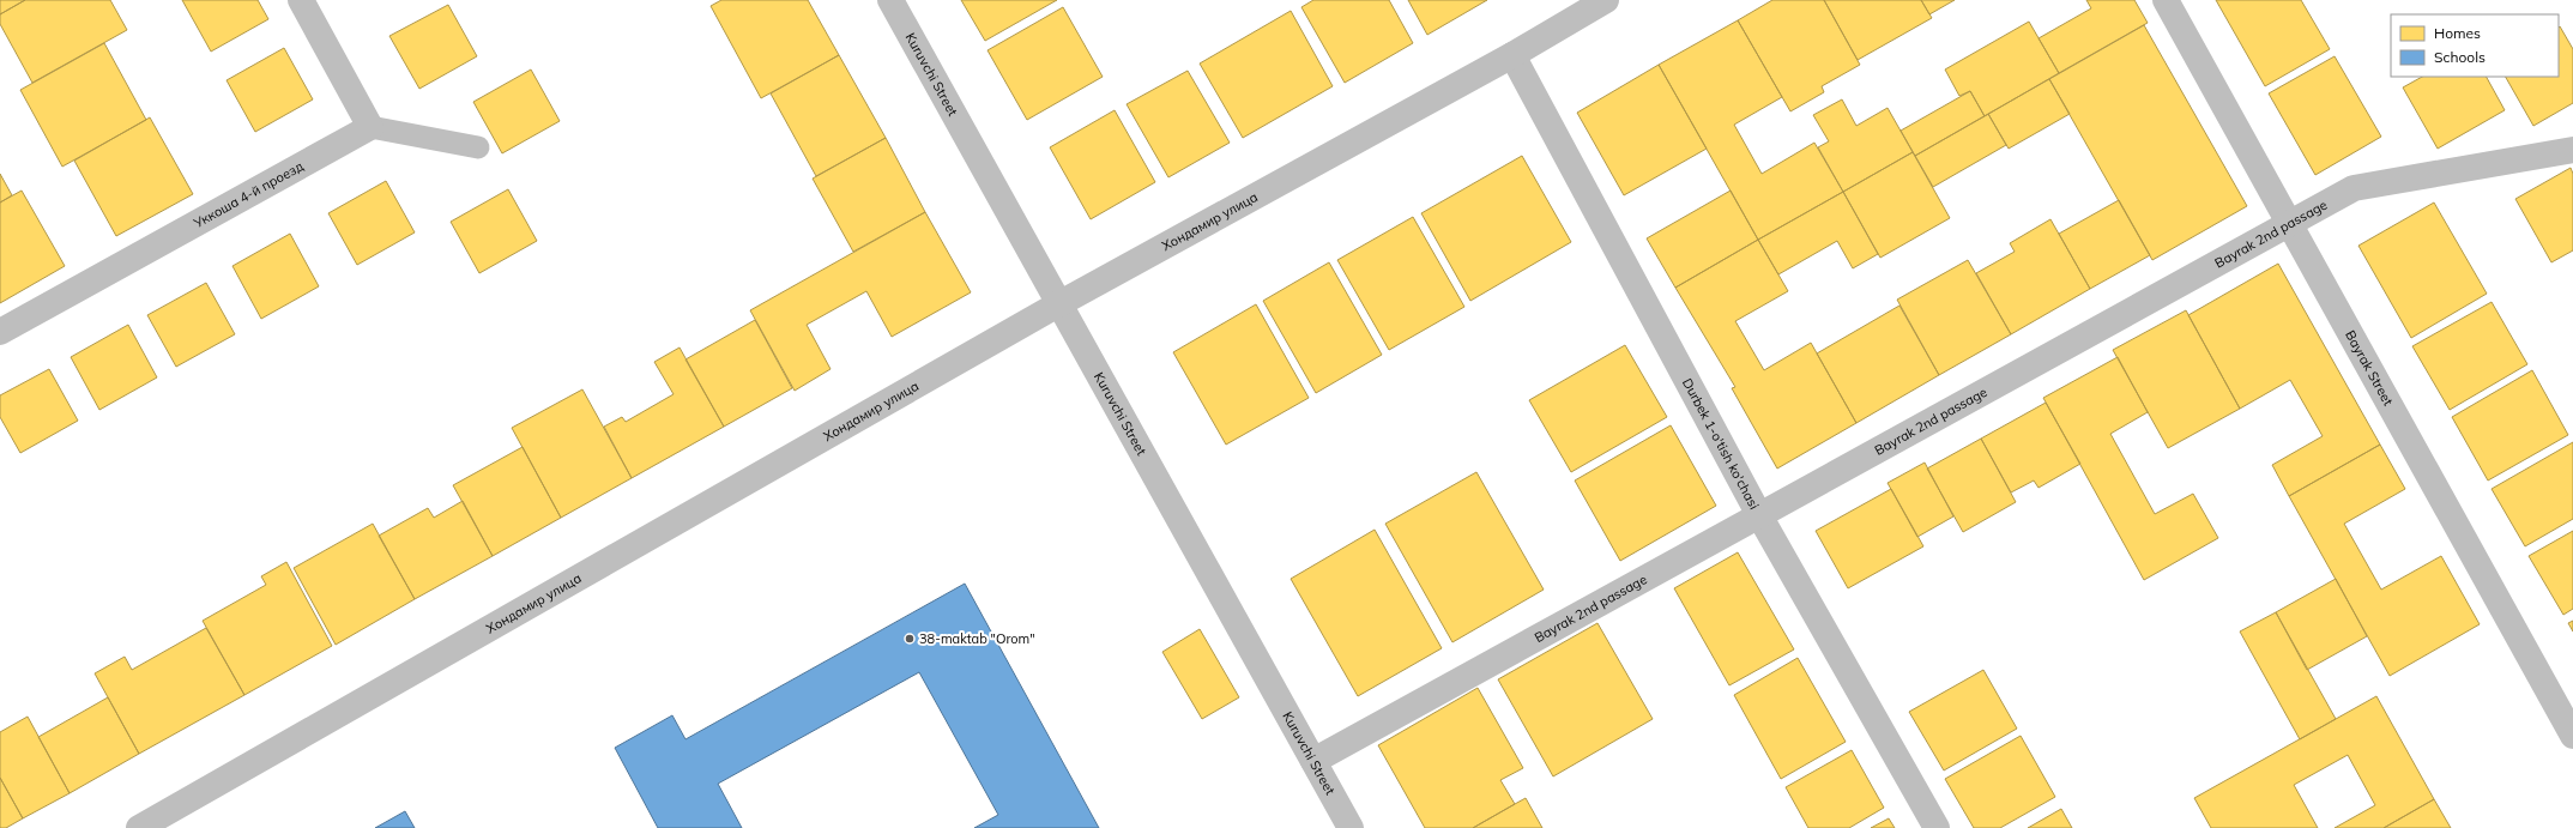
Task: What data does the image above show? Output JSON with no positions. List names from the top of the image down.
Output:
{
  "streets": {
    "street": [
      "Kuruvchi Street",
      "Уккоша 4-й проезд",
      "Хондамир улица",
      "Bayrak 2nd passage",
      "Bayrak Street",
      "Durbek 1-o'tish ko'chasi"
    ]
  },
  "crossings": [
    ["Kuruvchi Street", "Хондамир улица"],
    ["Kuruvchi Street", "Bayrak 2nd passage"],
    ["Хондамир улица", "Durbek 1-o'tish ko'chasi"],
    ["Bayrak 2nd passage", "Bayrak Street"],
    ["Bayrak 2nd passage", "Durbek 1-o'tish ko'chasi"]
  ],
  "places": ["38-maktab \"Orom\""],
  "legend": ["Homes", "Schools"]
}
